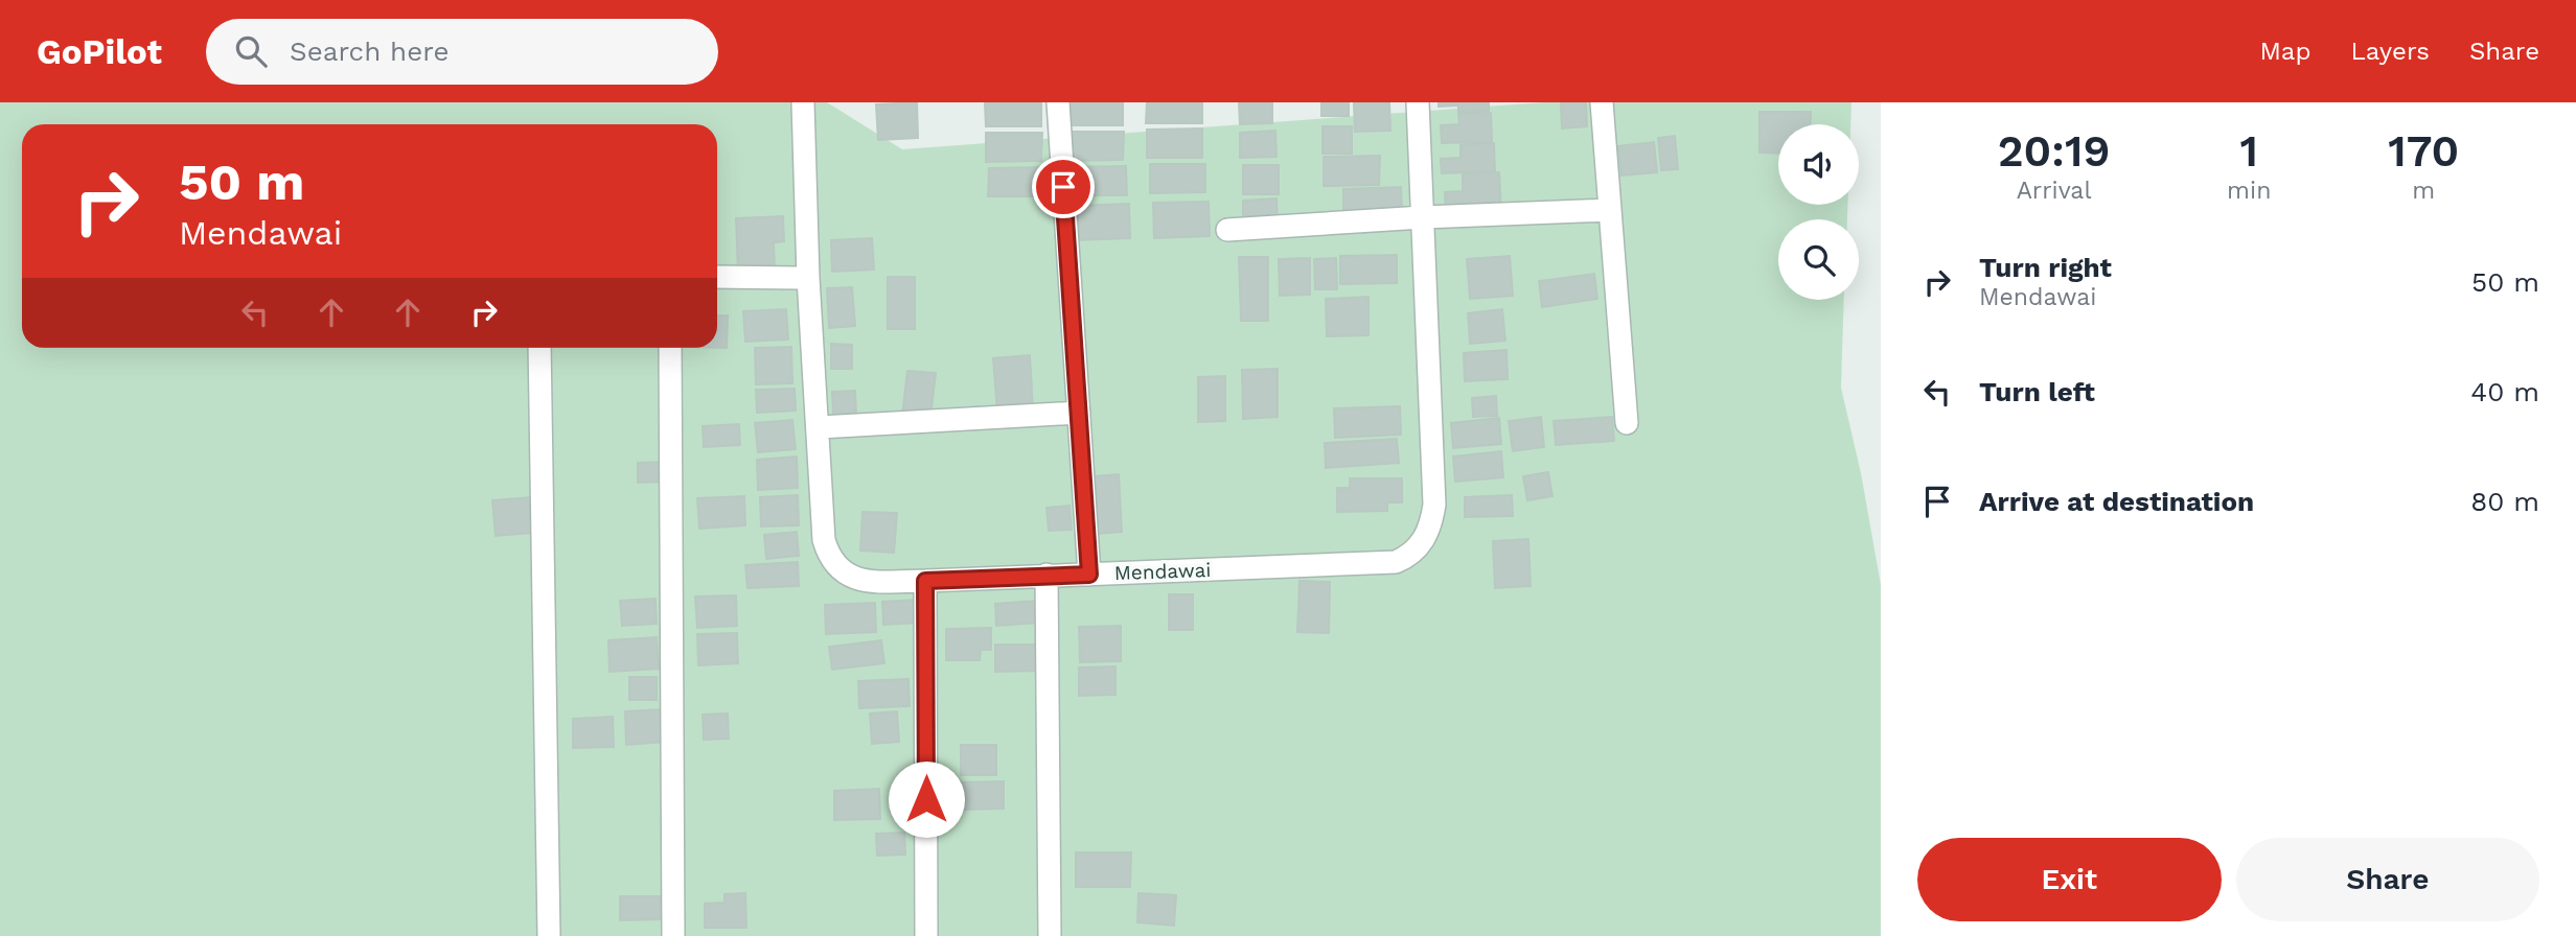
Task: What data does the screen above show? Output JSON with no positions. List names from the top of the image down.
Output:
{
  "streets": {
    "street": ["Mendawai"]
  },
  "page": {
    "header": "GoPilot",
    "search": "Search here",
    "nav": ["Map", "Layers", "Share"],
    "eta": [
      "20:19",
      "Arrival",
      "1",
      "min",
      "170",
      "m"
    ],
    "turn": ["50 m", "Mendawai"],
    "list": [
      {
        "name": "Turn right",
        "note": "Mendawai",
        "value": "50 m"
      },
      {
        "name": "Turn left",
        "value": "40 m"
      },
      {
        "name": "Arrive at destination",
        "value": "80 m"
      }
    ],
    "buttons": ["Exit", "Share"]
  }
}
